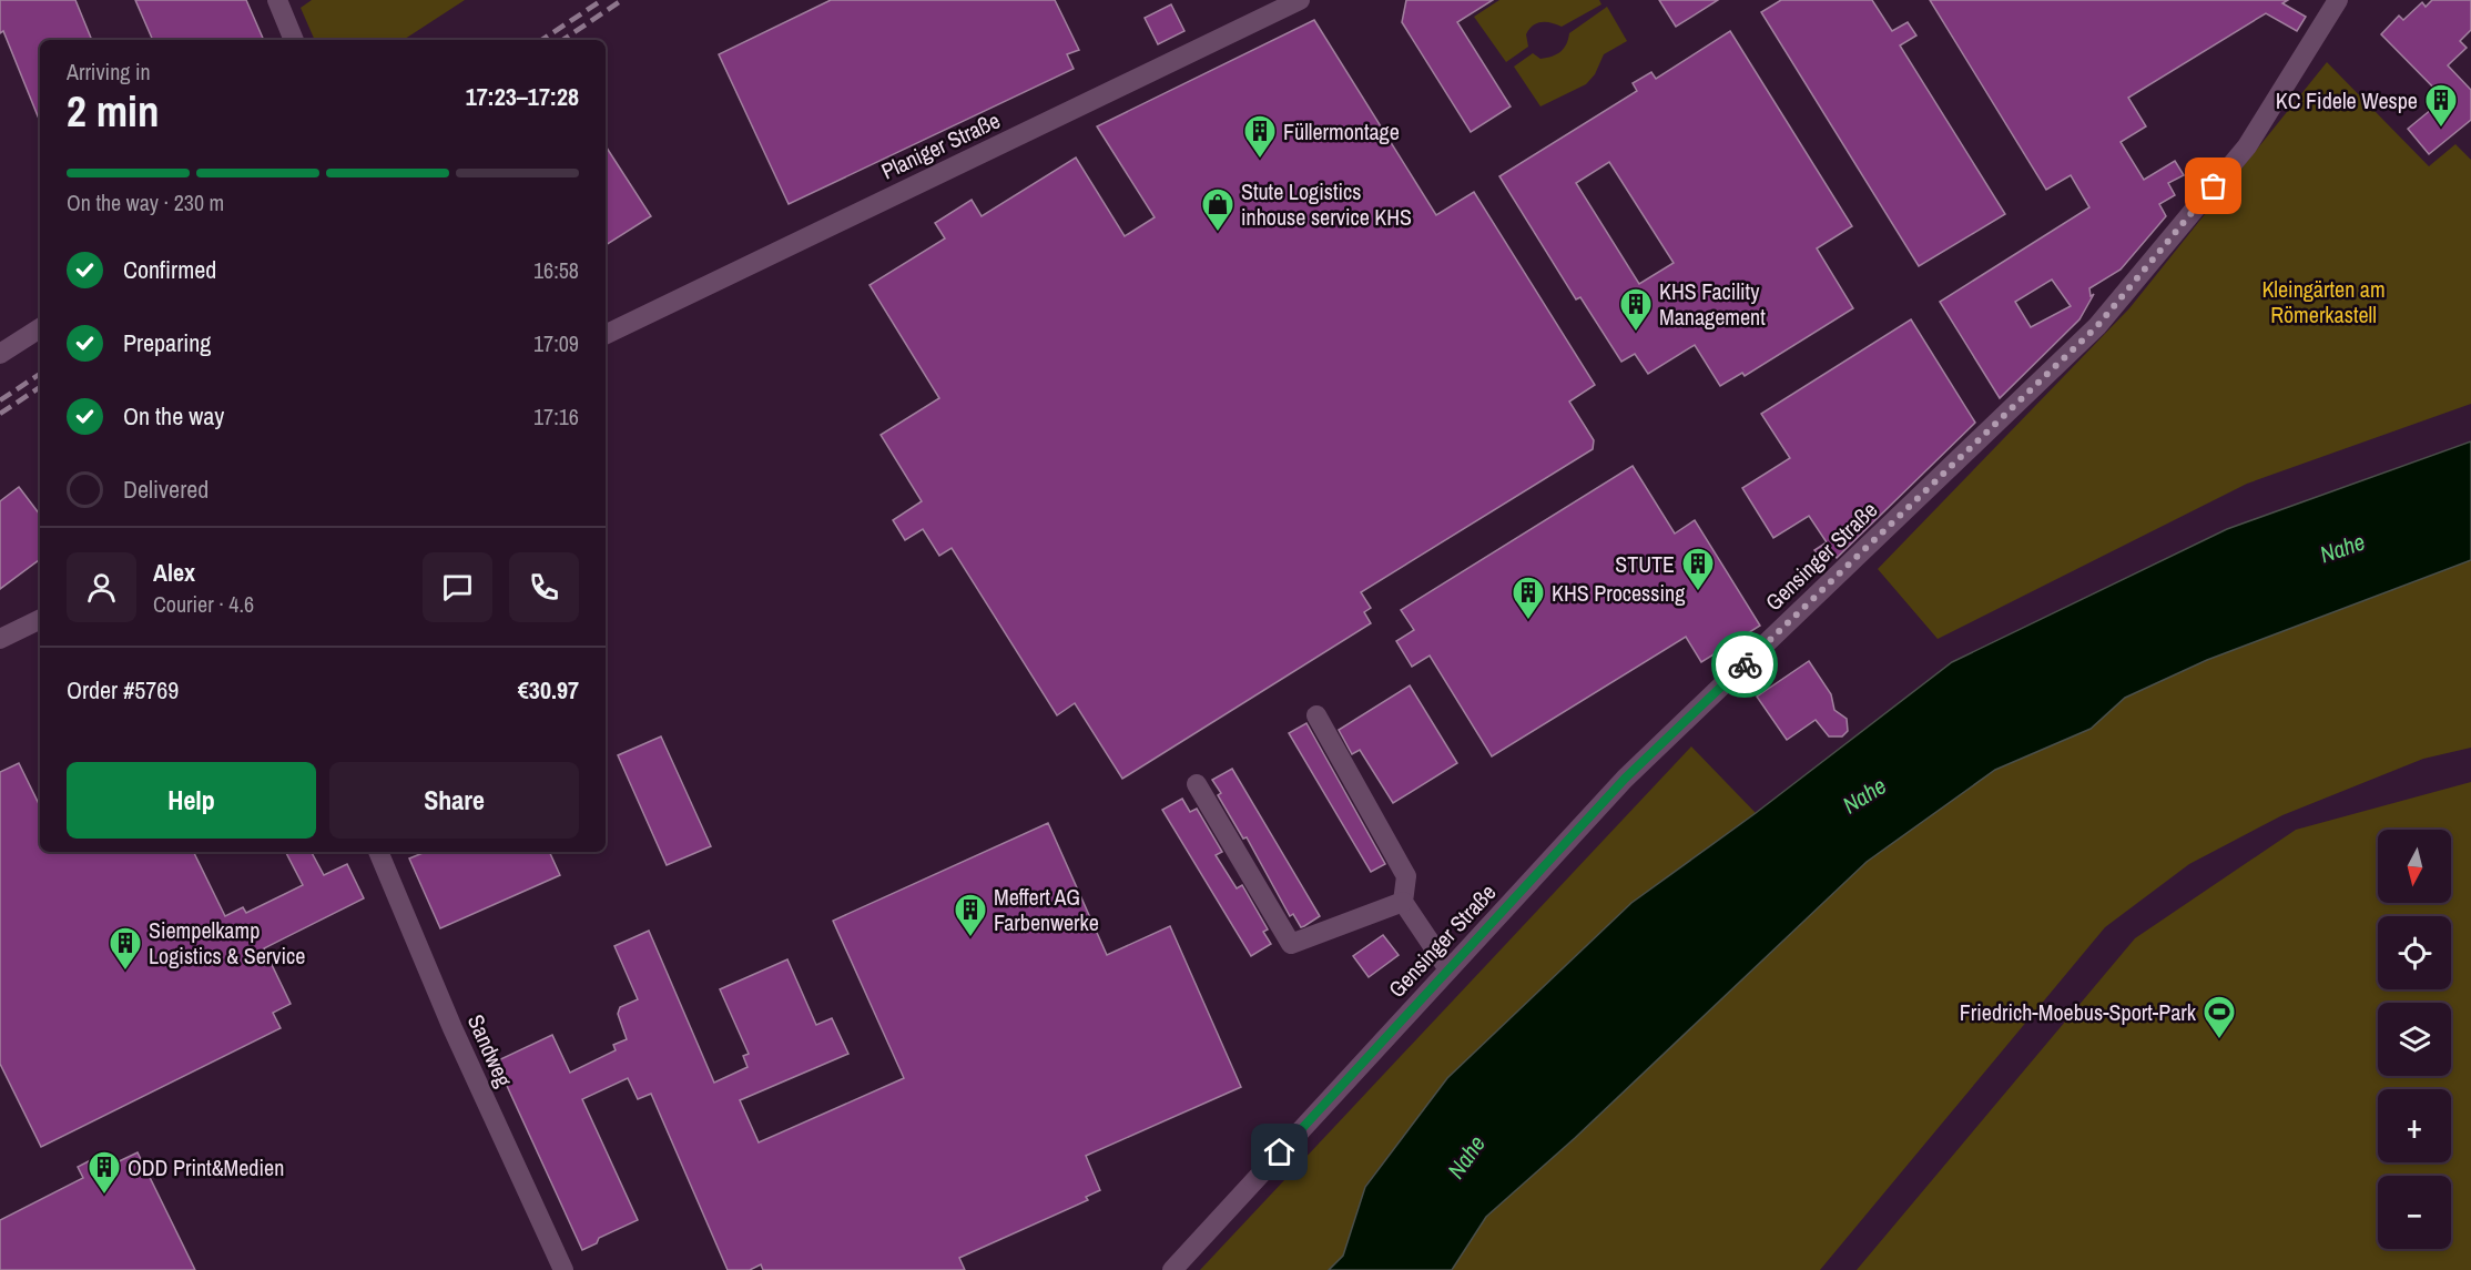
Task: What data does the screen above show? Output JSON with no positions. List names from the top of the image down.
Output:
{
  "streets": {
    "street": ["Planiger Straße", "Gensinger Straße", "Sandweg"]
  },
  "water": ["Nahe"],
  "parks": ["Kleingärten am Römerkastell"],
  "places": {
    "building": [
      "KC Fidele Wespe",
      "Füllermontage",
      "KHS Facility Management",
      "STUTE",
      "KHS Processing",
      "Meffert AG Farbenwerke",
      "Siempelkamp Logistics & Service",
      "ODD Print&Medien"
    ],
    "shop": ["Stute Logistics inhouse service KHS"],
    "sports": ["Friedrich-Moebus-Sport-Park"]
  },
  "north": "bottom",
  "page": {
    "heading": ["2 min", "Arriving in", "17:23–17:28"],
    "panel": [
      "Alex",
      "Courier · 4.6",
      "Order #5769",
      "€30.97"
    ],
    "bar": "On the way · 230 m",
    "list": [
      ["Confirmed", "16:58"],
      ["Preparing", "17:09"],
      ["On the way", "17:16"],
      "Delivered"
    ],
    "buttons": ["Help", "Share"],
    "map_buttons": ["+", "−"]
  }
}
